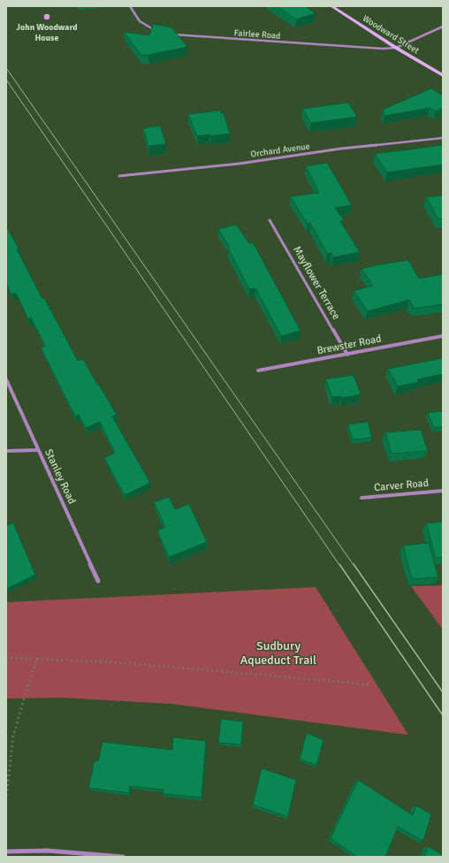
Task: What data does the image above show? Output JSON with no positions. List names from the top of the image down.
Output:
{
  "streets": {
    "street": [
      "Fairlee Road",
      "Woodward Street",
      "Orchard Avenue",
      "Mayflower Terrace",
      "Brewster Road",
      "Stanley Road",
      "Carver Road"
    ]
  },
  "crossings": [
    ["Fairlee Road", "Woodward Street"],
    ["Mayflower Terrace", "Brewster Road"]
  ],
  "parks": ["Sudbury Aqueduct Trail"],
  "places": ["John Woodward House"]
}
